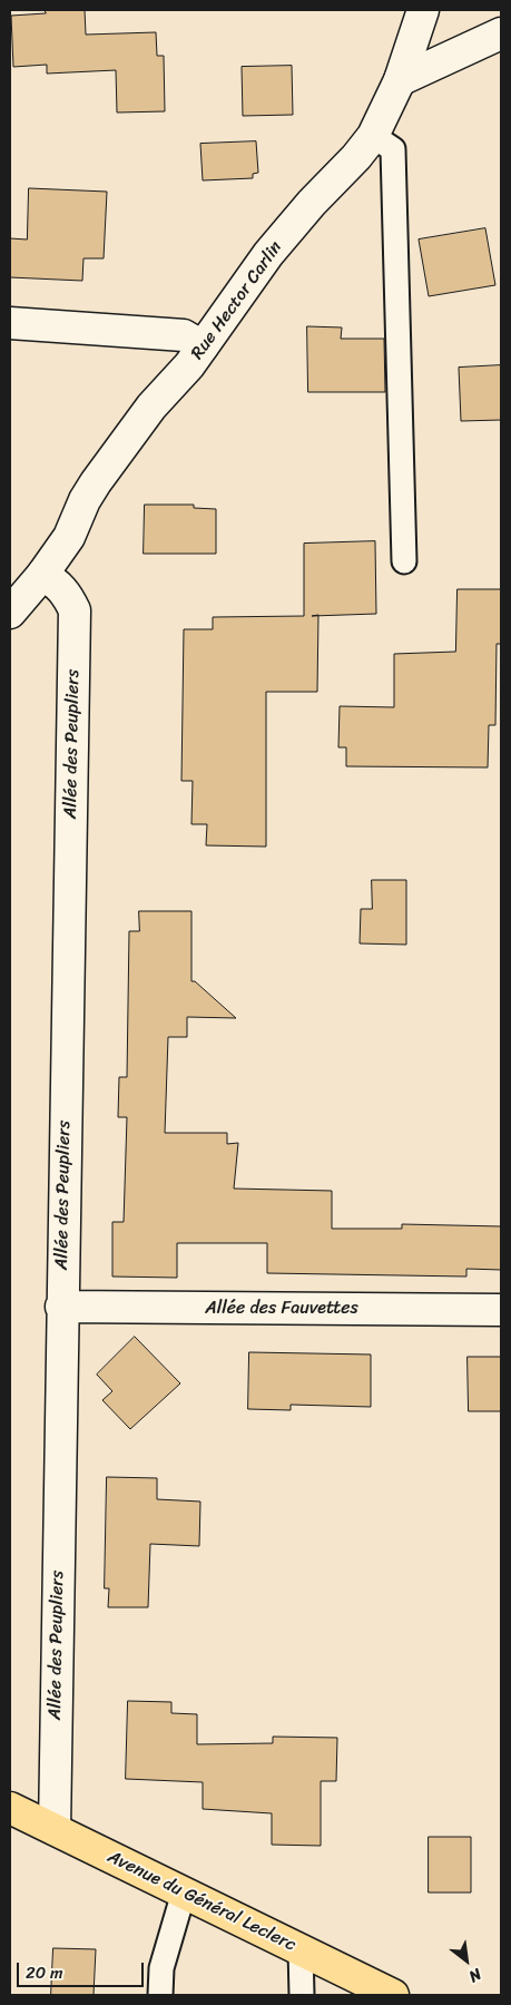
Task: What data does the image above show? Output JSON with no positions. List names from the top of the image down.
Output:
{
  "streets": {
    "main road": ["Avenue du Général Leclerc"],
    "street": ["Rue Hector Carlin", "Allée des Peupliers", "Allée des Fauvettes"]
  },
  "crossings": [
    ["Rue Hector Carlin", "Allée des Peupliers"],
    ["Allée des Peupliers", "Allée des Fauvettes"],
    ["Allée des Peupliers", "Avenue du Général Leclerc"]
  ],
  "scale_bar": "20 m",
  "north": "bottom right"
}
